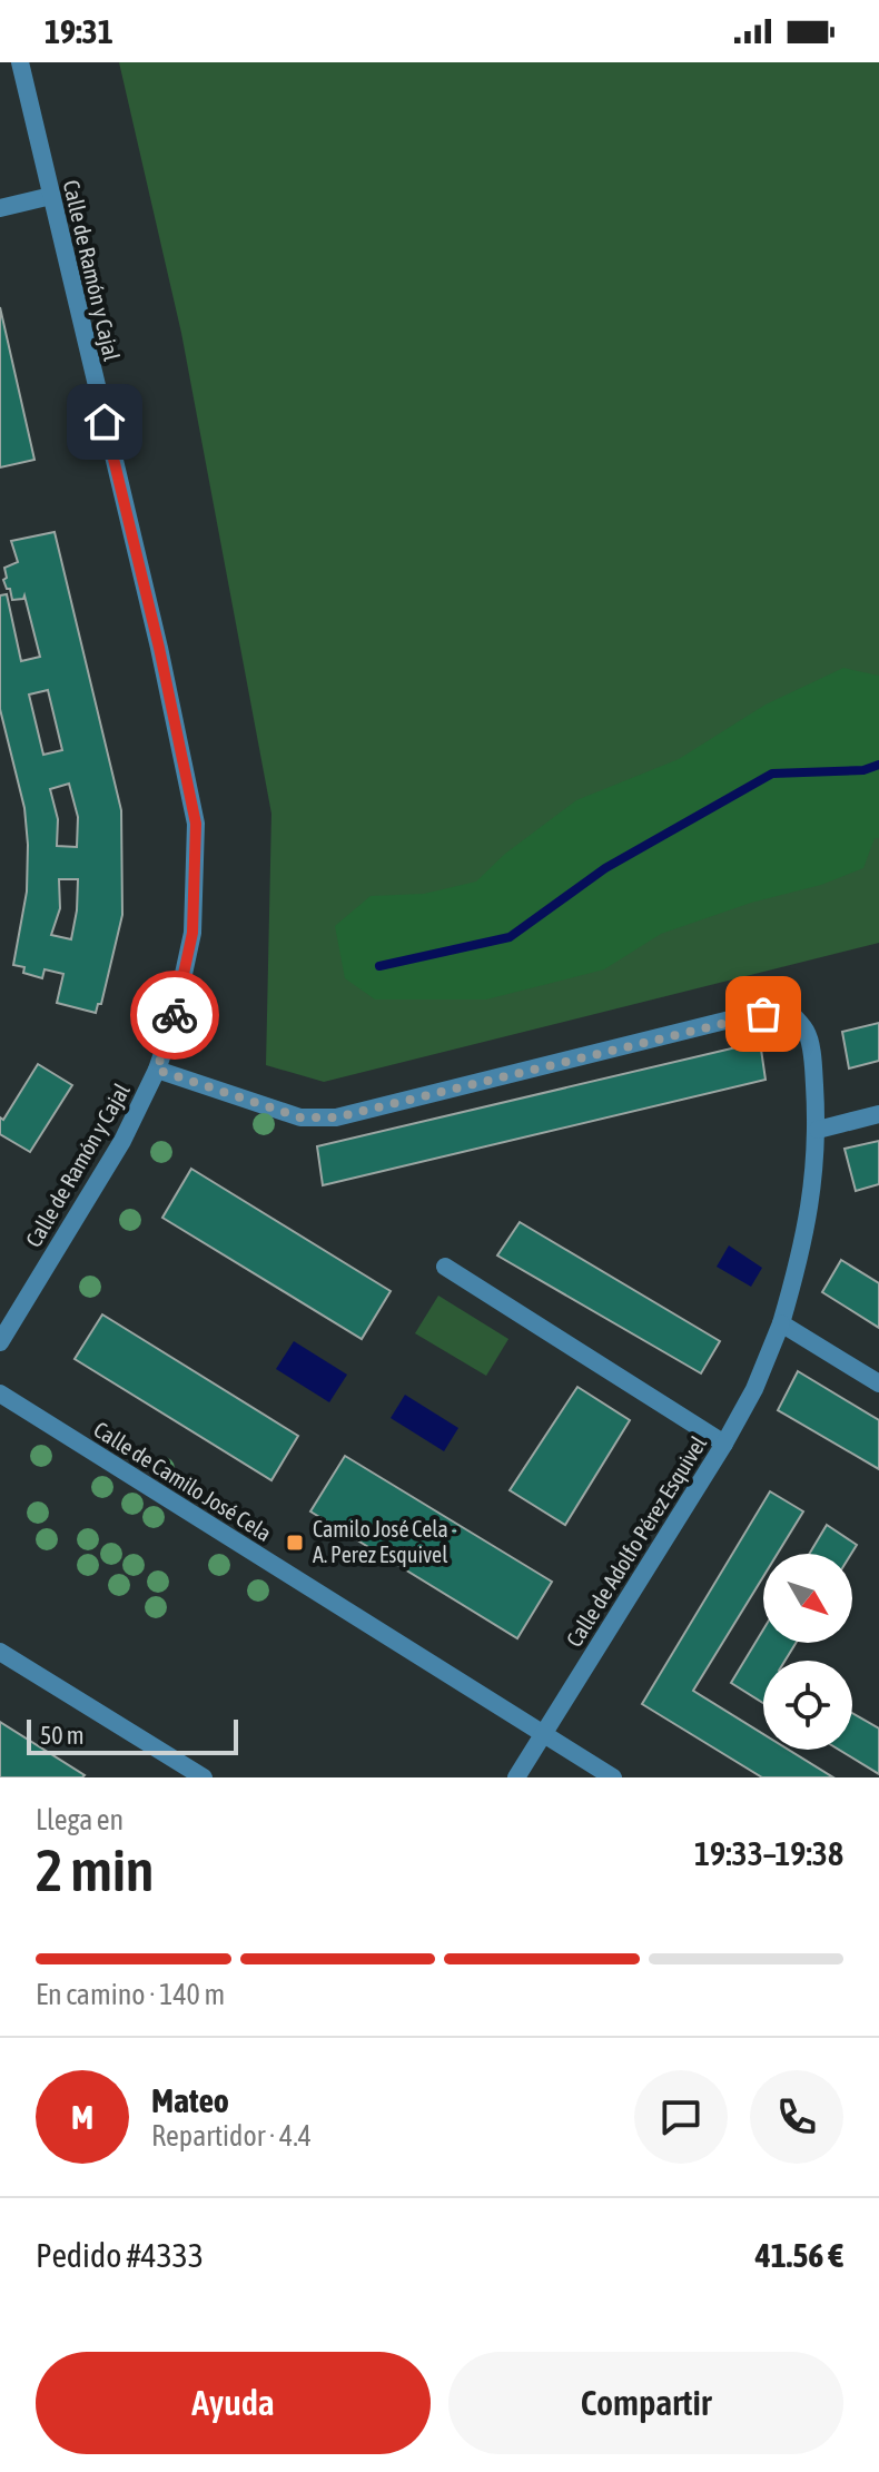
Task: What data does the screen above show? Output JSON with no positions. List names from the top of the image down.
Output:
{
  "streets": {
    "street": ["Calle de Ramón y Cajal", "Calle de Camilo José Cela", "Calle de Adolfo Pérez Esquivel"]
  },
  "crossings": [
    ["Calle de Ramón y Cajal", "Calle de Adolfo Pérez Esquivel"],
    ["Calle de Camilo José Cela", "Calle de Adolfo Pérez Esquivel"]
  ],
  "places": {
    "transit": ["Camilo José Cela - A. Perez Esquivel"]
  },
  "scale_bar": "50 m",
  "north": "bottom right",
  "page": {
    "status": "19:31",
    "scale": "50 m",
    "heading": ["2 min", "Llega en", "19:33–19:38"],
    "panel": [
      "Mateo",
      "Repartidor · 4.4",
      "Pedido #4333",
      "41.56 €"
    ],
    "bar": "En camino · 140 m",
    "round": "M",
    "buttons": ["Ayuda", "Compartir"]
  }
}
